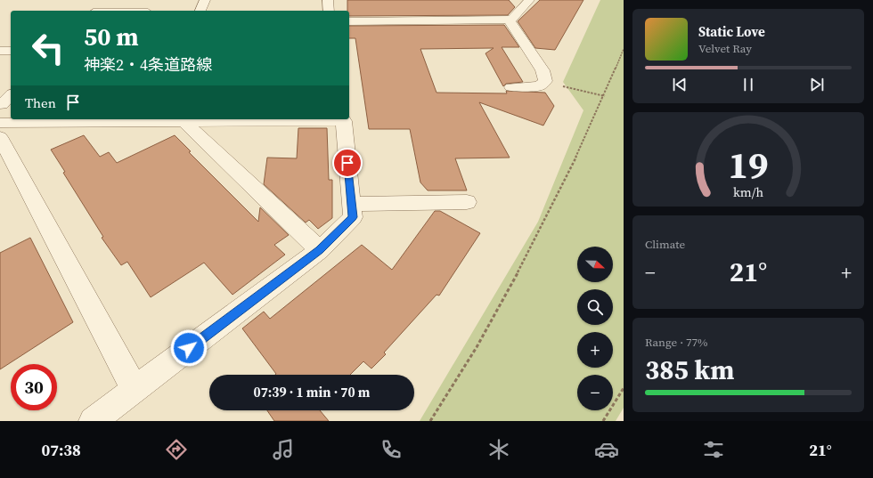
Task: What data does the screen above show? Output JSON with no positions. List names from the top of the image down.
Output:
{
  "north": "right",
  "page": {
    "turn": ["50 m", "神楽2・4条道路線"],
    "song": ["Static Love", "Velvet Ray"],
    "then": "Then",
    "tile": [
      "Climate",
      ["Range · 77%", "385 km"]
    ],
    "map_buttons": ["+", "−"],
    "heat": ["−", "21°", "+"],
    "limit": "30",
    "trip": "07:39 · 1 min · 70 m",
    "tabs": ["07:38", "21°"],
    "gauge": ["19", "km/h"]
  }
}
